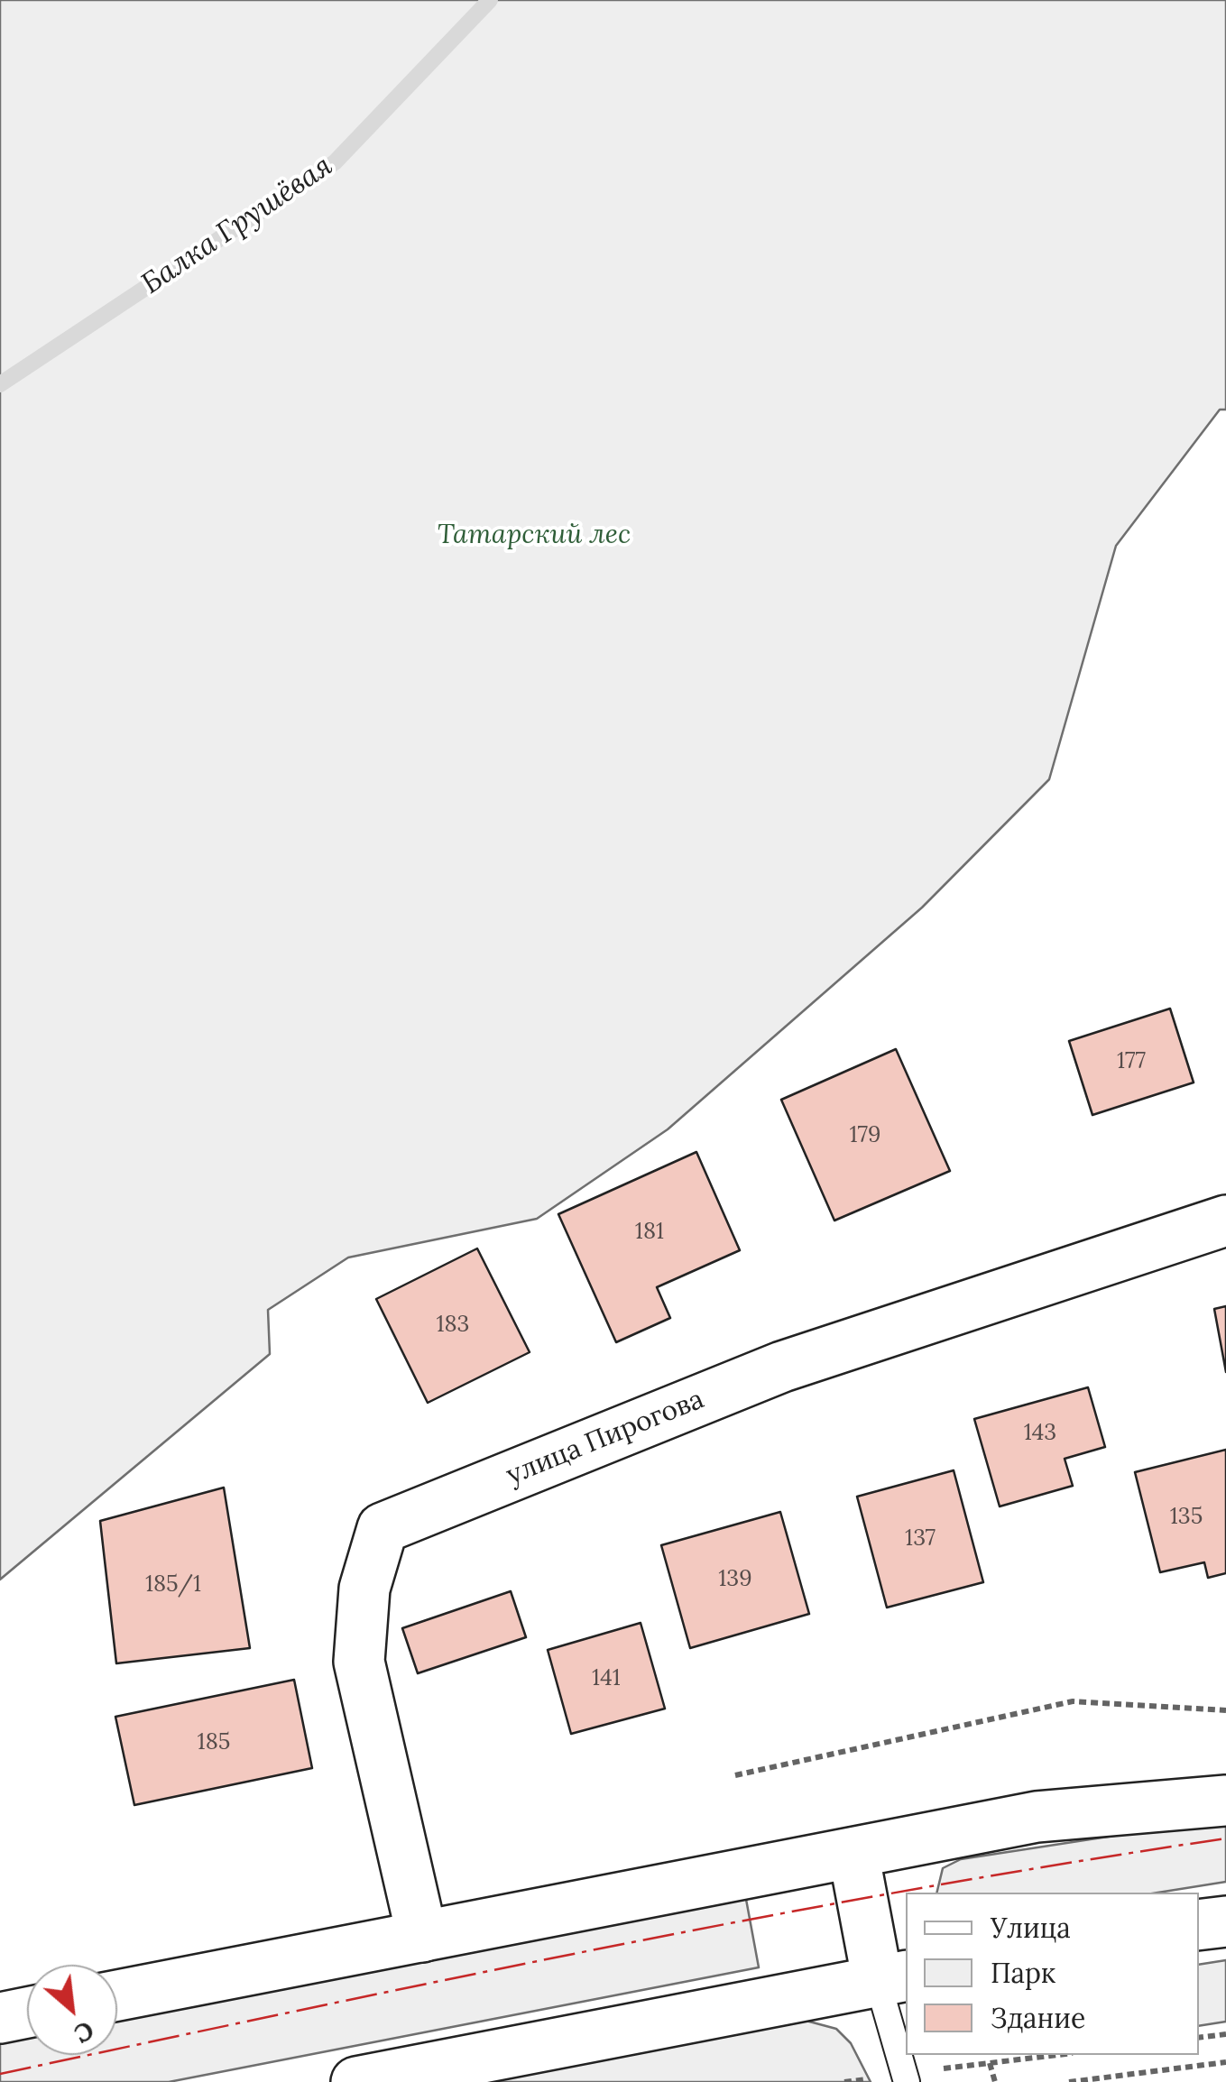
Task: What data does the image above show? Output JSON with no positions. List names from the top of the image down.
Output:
{
  "streets": {
    "main road": ["улица Пирогова"]
  },
  "water": ["Балка Грушёвая"],
  "parks": ["Татарский лес"],
  "house_numbers": [
    "177",
    "179",
    "181",
    "183",
    "143",
    "135",
    "137",
    "139",
    "185/1",
    "141",
    "185"
  ],
  "legend": ["Улица", "Парк", "Здание"],
  "north": "bottom right"
}
